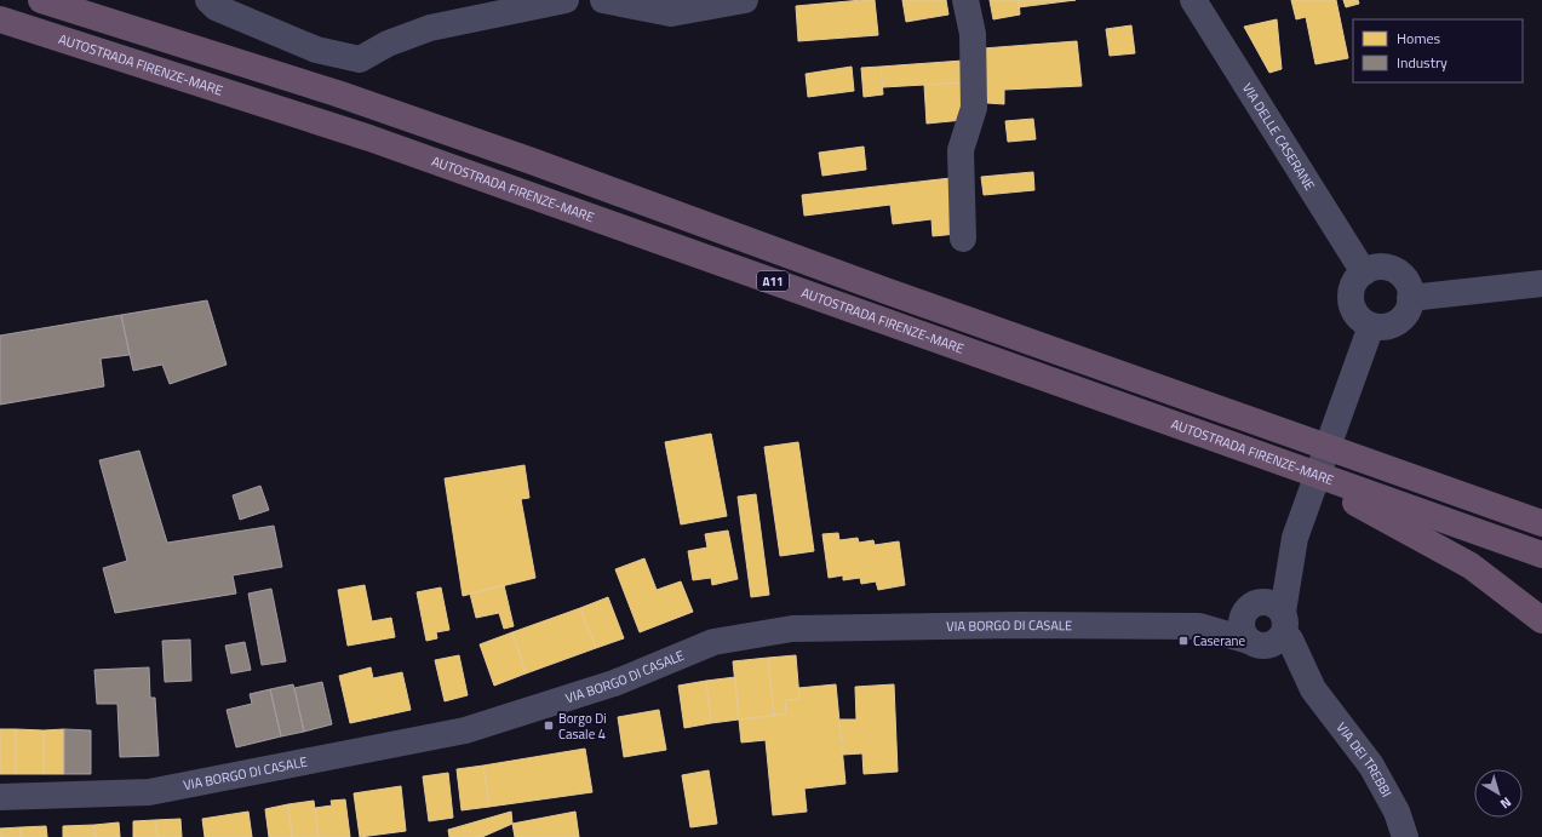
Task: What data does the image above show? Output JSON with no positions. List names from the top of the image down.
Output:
{
  "streets": {
    "highway": ["AUTOSTRADA FIRENZE-MARE", "A11"],
    "street": ["VIA DELLE CASERANE", "VIA BORGO DI CASALE", "VIA DEI TREBBI"]
  },
  "crossings": [
    ["VIA BORGO DI CASALE", "VIA DEI TREBBI"]
  ],
  "places": {
    "transit": ["Caserane", "Borgo Di Casale 4"]
  },
  "legend": ["Homes", "Industry"],
  "north": "bottom right"
}
